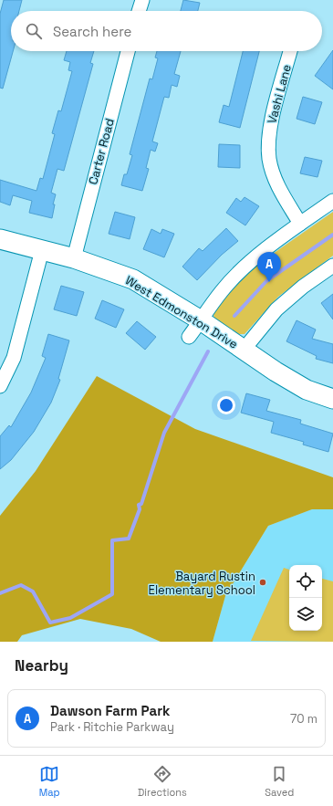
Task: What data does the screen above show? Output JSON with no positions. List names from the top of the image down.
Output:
{
  "streets": {
    "street": ["Vashi Lane", "Carter Road", "West Edmonston Drive"]
  },
  "crossings": [
    ["Carter Road", "West Edmonston Drive"]
  ],
  "places": ["Bayard Rustin Elementary School"],
  "page": {
    "search": "Search here",
    "pins": "A",
    "heading": "Nearby",
    "list": [
      {
        "mark": "A",
        "name": "Dawson Farm Park",
        "note": "Park · Ritchie Parkway",
        "value": "70 m"
      }
    ],
    "nav": ["Map", "Directions", "Saved"]
  }
}
